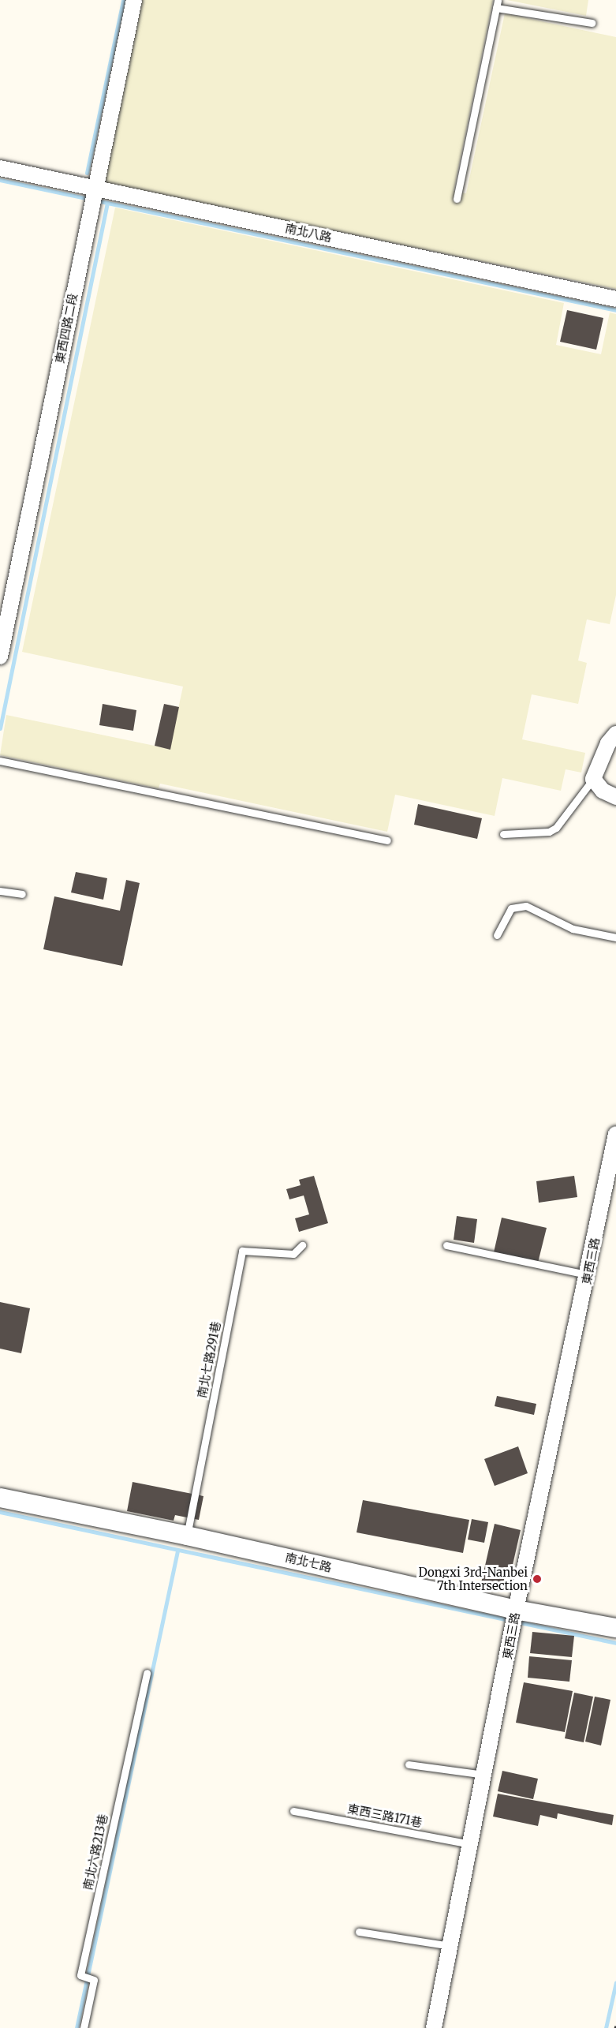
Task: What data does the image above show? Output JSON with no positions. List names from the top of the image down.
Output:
{
  "streets": {
    "street": [
      "南北八路",
      "東西四路二段",
      "東西三路",
      "南北七路"
    ],
    "lane": ["南北七路291巷", "東西三路171巷", "南北六路213巷"]
  },
  "crossings": [
    ["南北八路", "東西四路二段"],
    ["東西三路", "南北七路"],
    ["東西三路", "東西三路171巷"],
    ["南北七路291巷", "南北七路"]
  ],
  "places": ["Dongxi 3rd-Nanbei 7th Intersection"]
}
